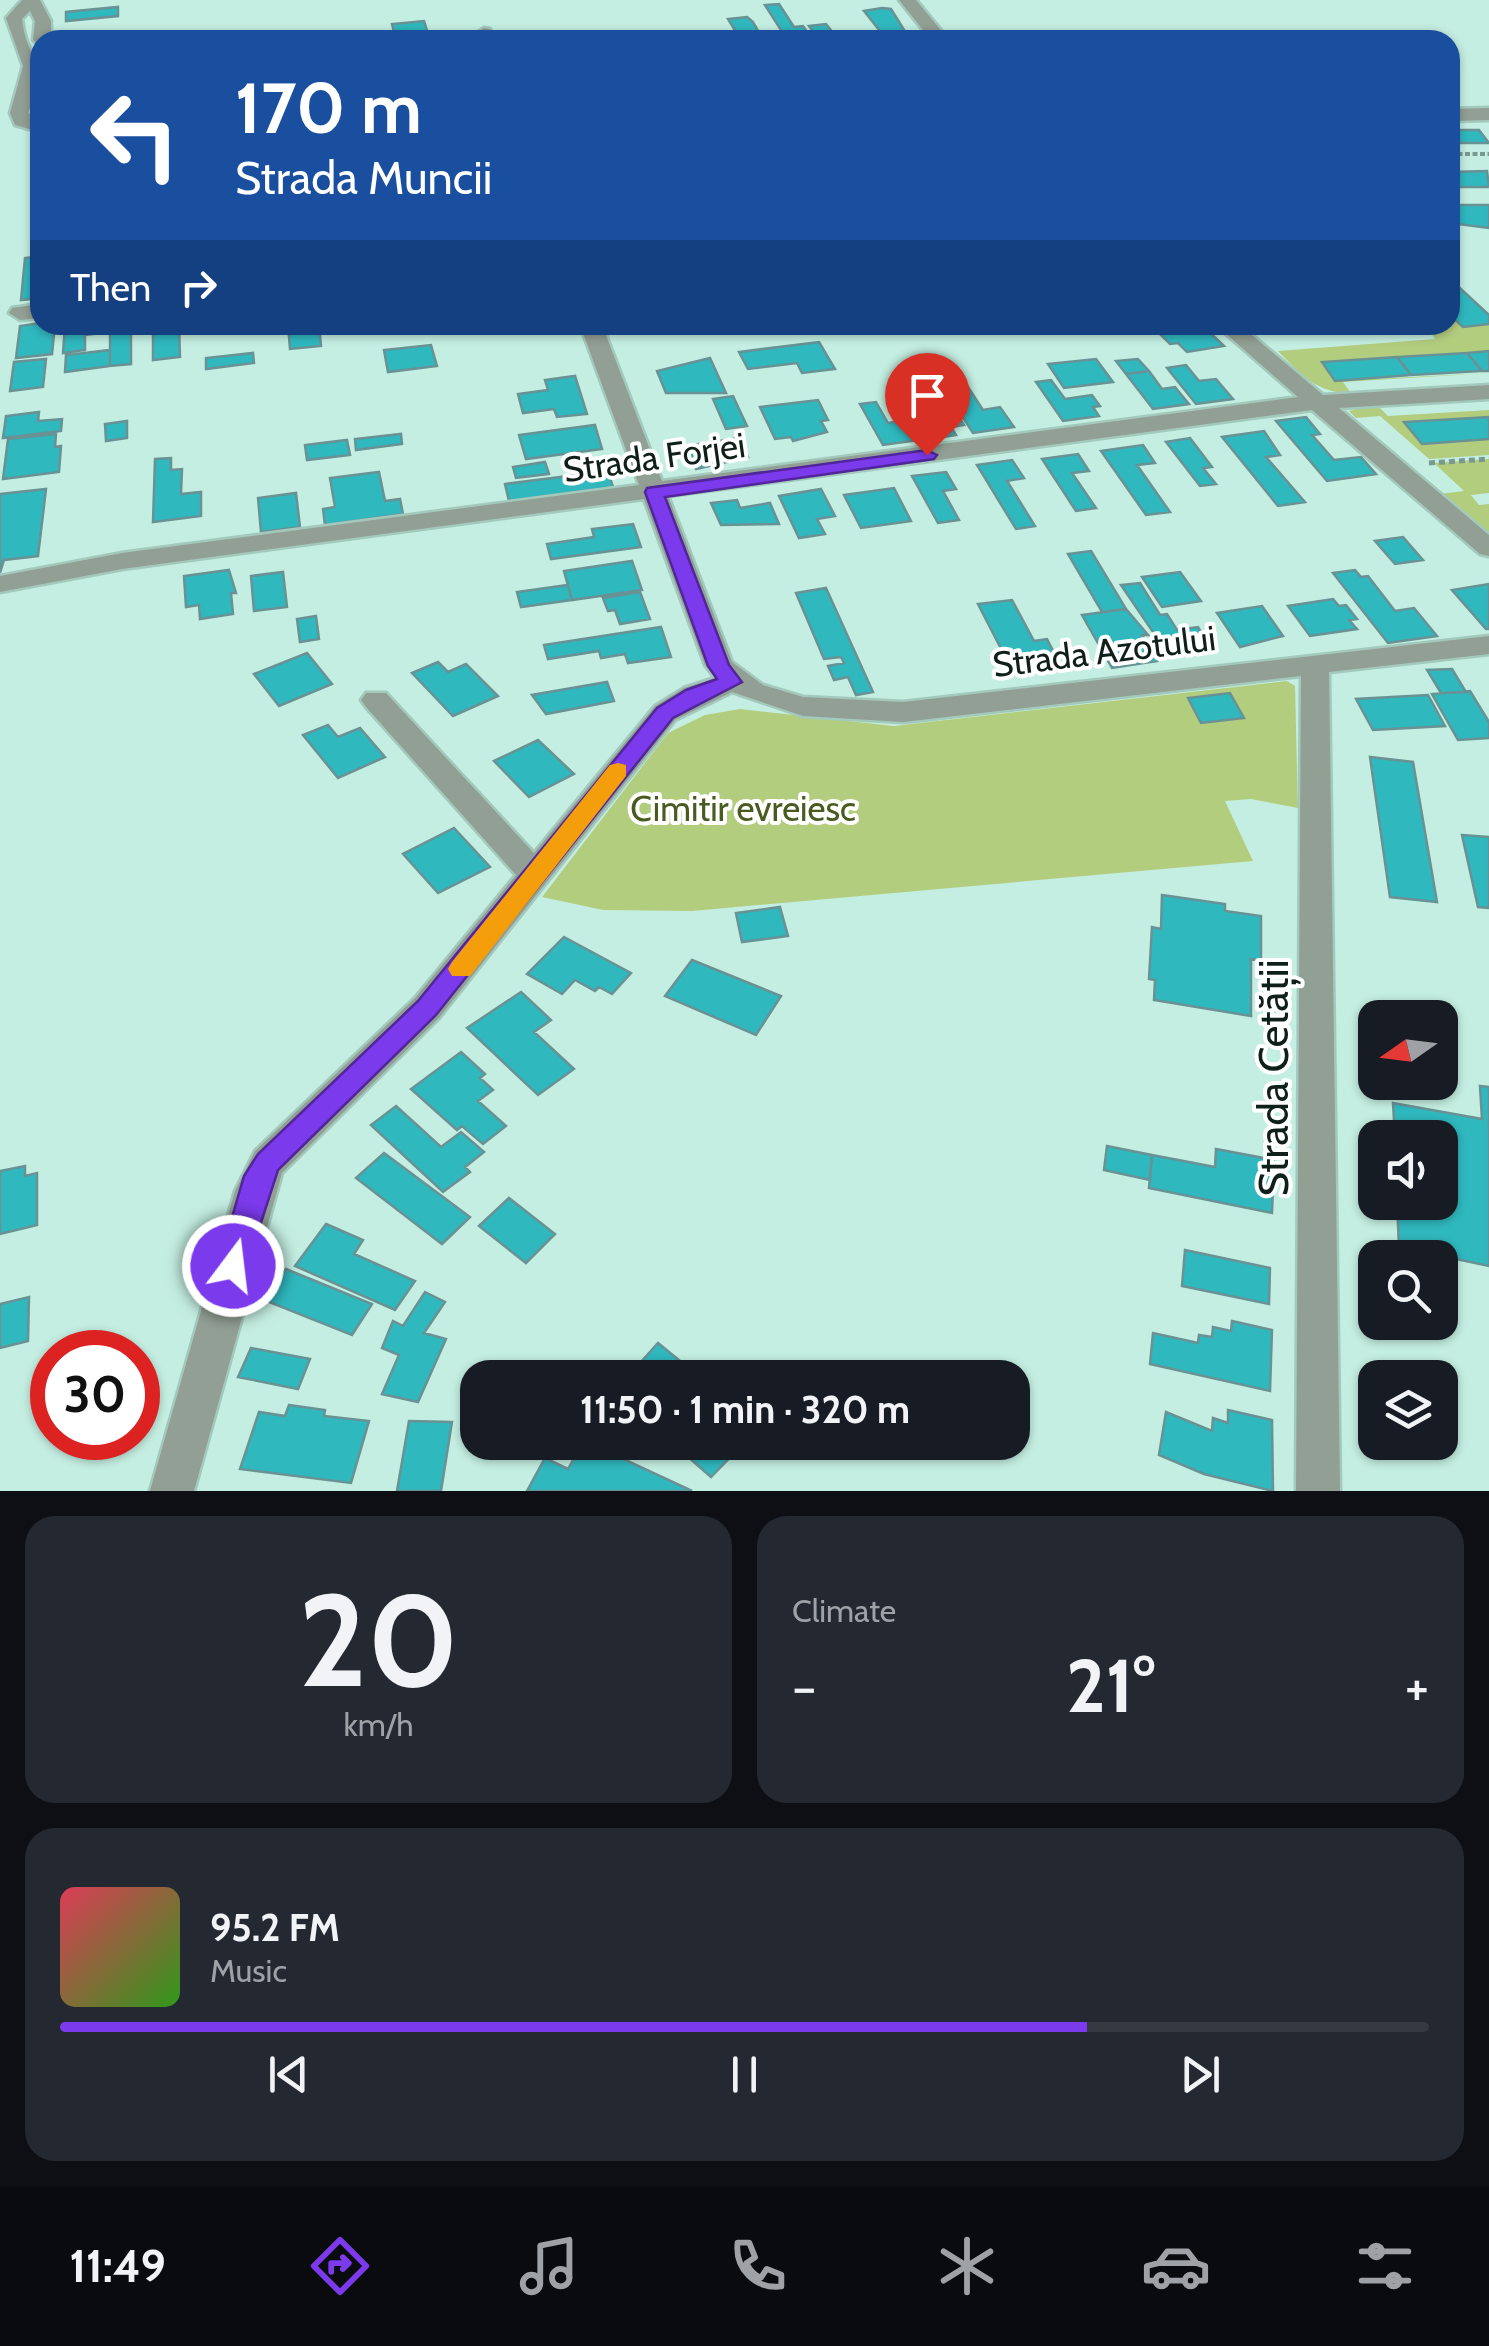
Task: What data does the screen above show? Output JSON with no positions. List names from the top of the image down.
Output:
{
  "streets": {
    "street": ["Strada Forjei", "Strada Azotului", "Strada Cetății"]
  },
  "crossings": [
    ["Strada Azotului", "Strada Cetății"]
  ],
  "parks": ["Cimitir evreiesc"],
  "north": "left",
  "page": {
    "turn": ["170 m", "Strada Muncii"],
    "then": "Then",
    "limit": "30",
    "trip": "11:50 · 1 min · 320 m",
    "tile": [
      ["20", "km/h"],
      "Climate"
    ],
    "heat": ["−", "21°", "+"],
    "song": ["95.2 FM", "Music"],
    "tabs": "11:49"
  }
}
